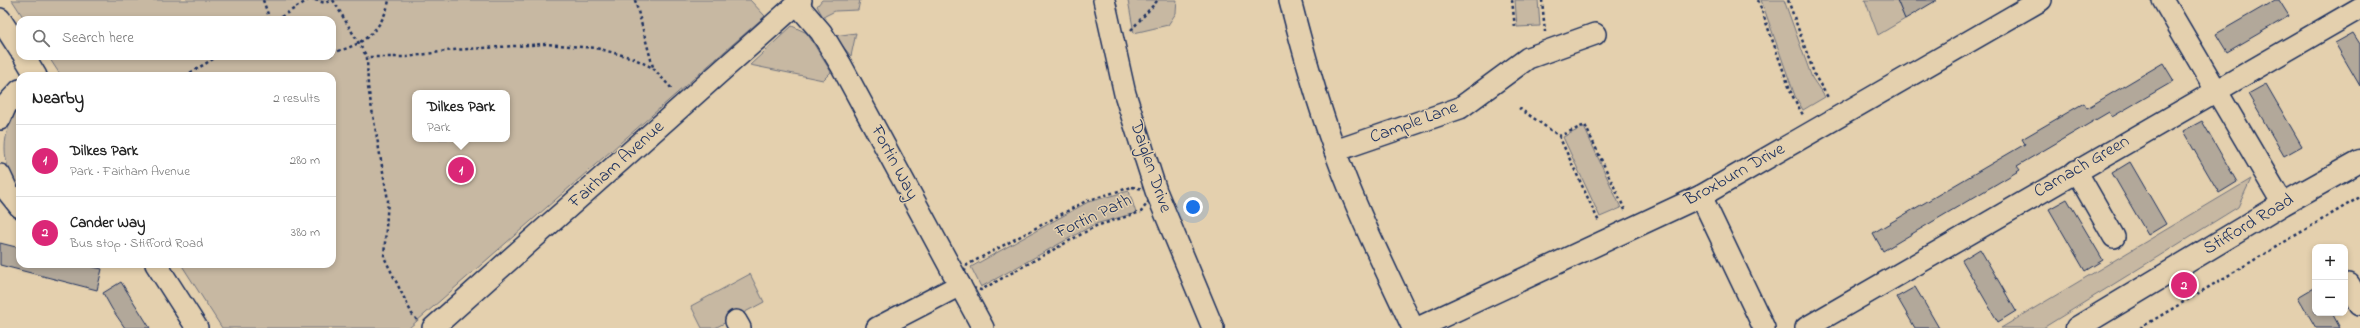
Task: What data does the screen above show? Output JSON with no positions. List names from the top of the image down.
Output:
{
  "streets": {
    "main road": ["Stifford Road"],
    "street": [
      "Cample Lane",
      "Fortin Way",
      "Fairham Avenue",
      "Daiglen Drive",
      "Carnach Green",
      "Broxburn Drive"
    ],
    "path": ["Fortin Path"]
  },
  "crossings": [
    ["Fortin Way", "Fairham Avenue"],
    ["Fortin Way", "Fortin Path"],
    ["Daiglen Drive", "Fortin Path"]
  ],
  "page": {
    "search": "Search here",
    "heading": ["Nearby", "2 results"],
    "popup": ["Dilkes Park", "Park"],
    "list": [
      {
        "mark": "1",
        "name": "Dilkes Park",
        "note": "Park · Fairham Avenue",
        "value": "280 m"
      },
      {
        "mark": "2",
        "name": "Cander Way",
        "note": "Bus stop · Stifford Road",
        "value": "380 m"
      }
    ],
    "pins": ["1", "2"],
    "map_buttons": ["+", "−"]
  }
}
